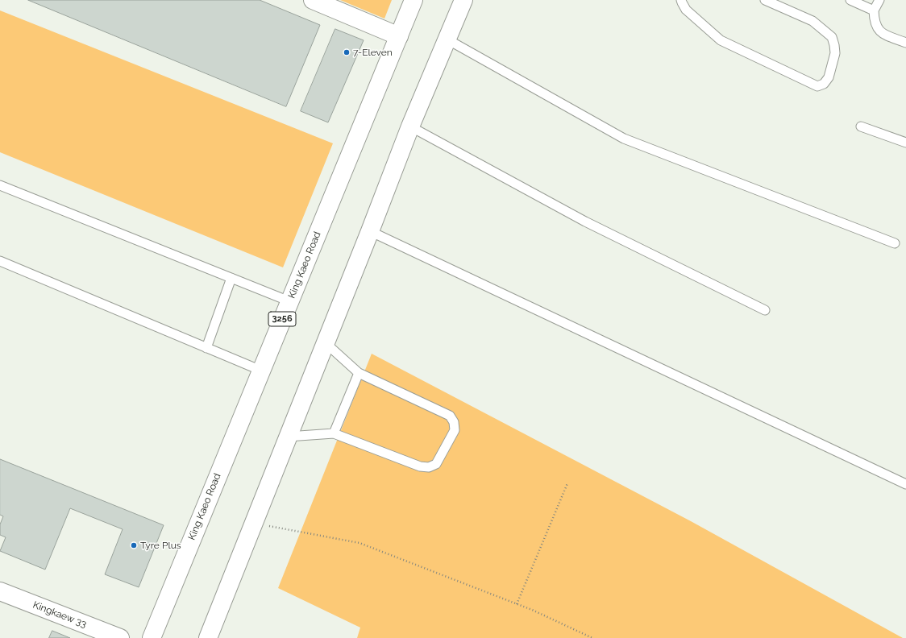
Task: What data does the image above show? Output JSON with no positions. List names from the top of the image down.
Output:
{
  "streets": {
    "main road": ["King Kaeo Road", "3256", "Kingkaew 33"]
  },
  "places": ["7-Eleven", "Tyre Plus"]
}
